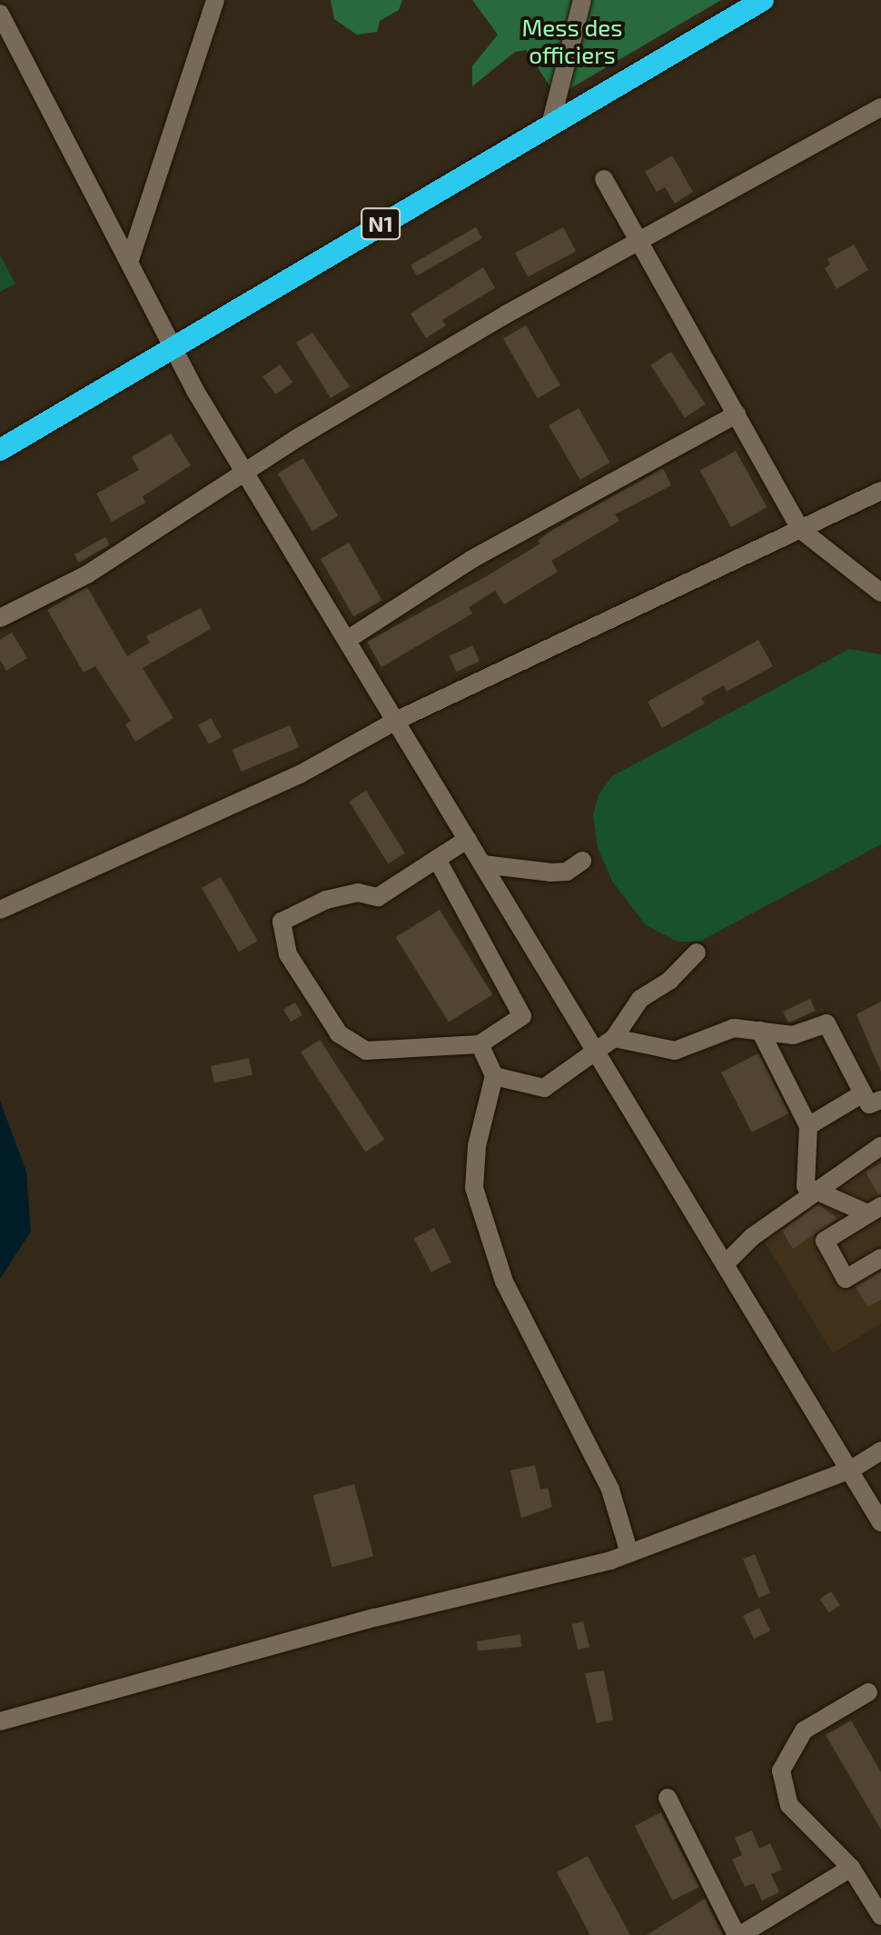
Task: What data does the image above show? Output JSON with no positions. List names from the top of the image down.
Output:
{
  "streets": {
    "highway": ["N1"]
  },
  "parks": ["Mess des officiers"]
}
